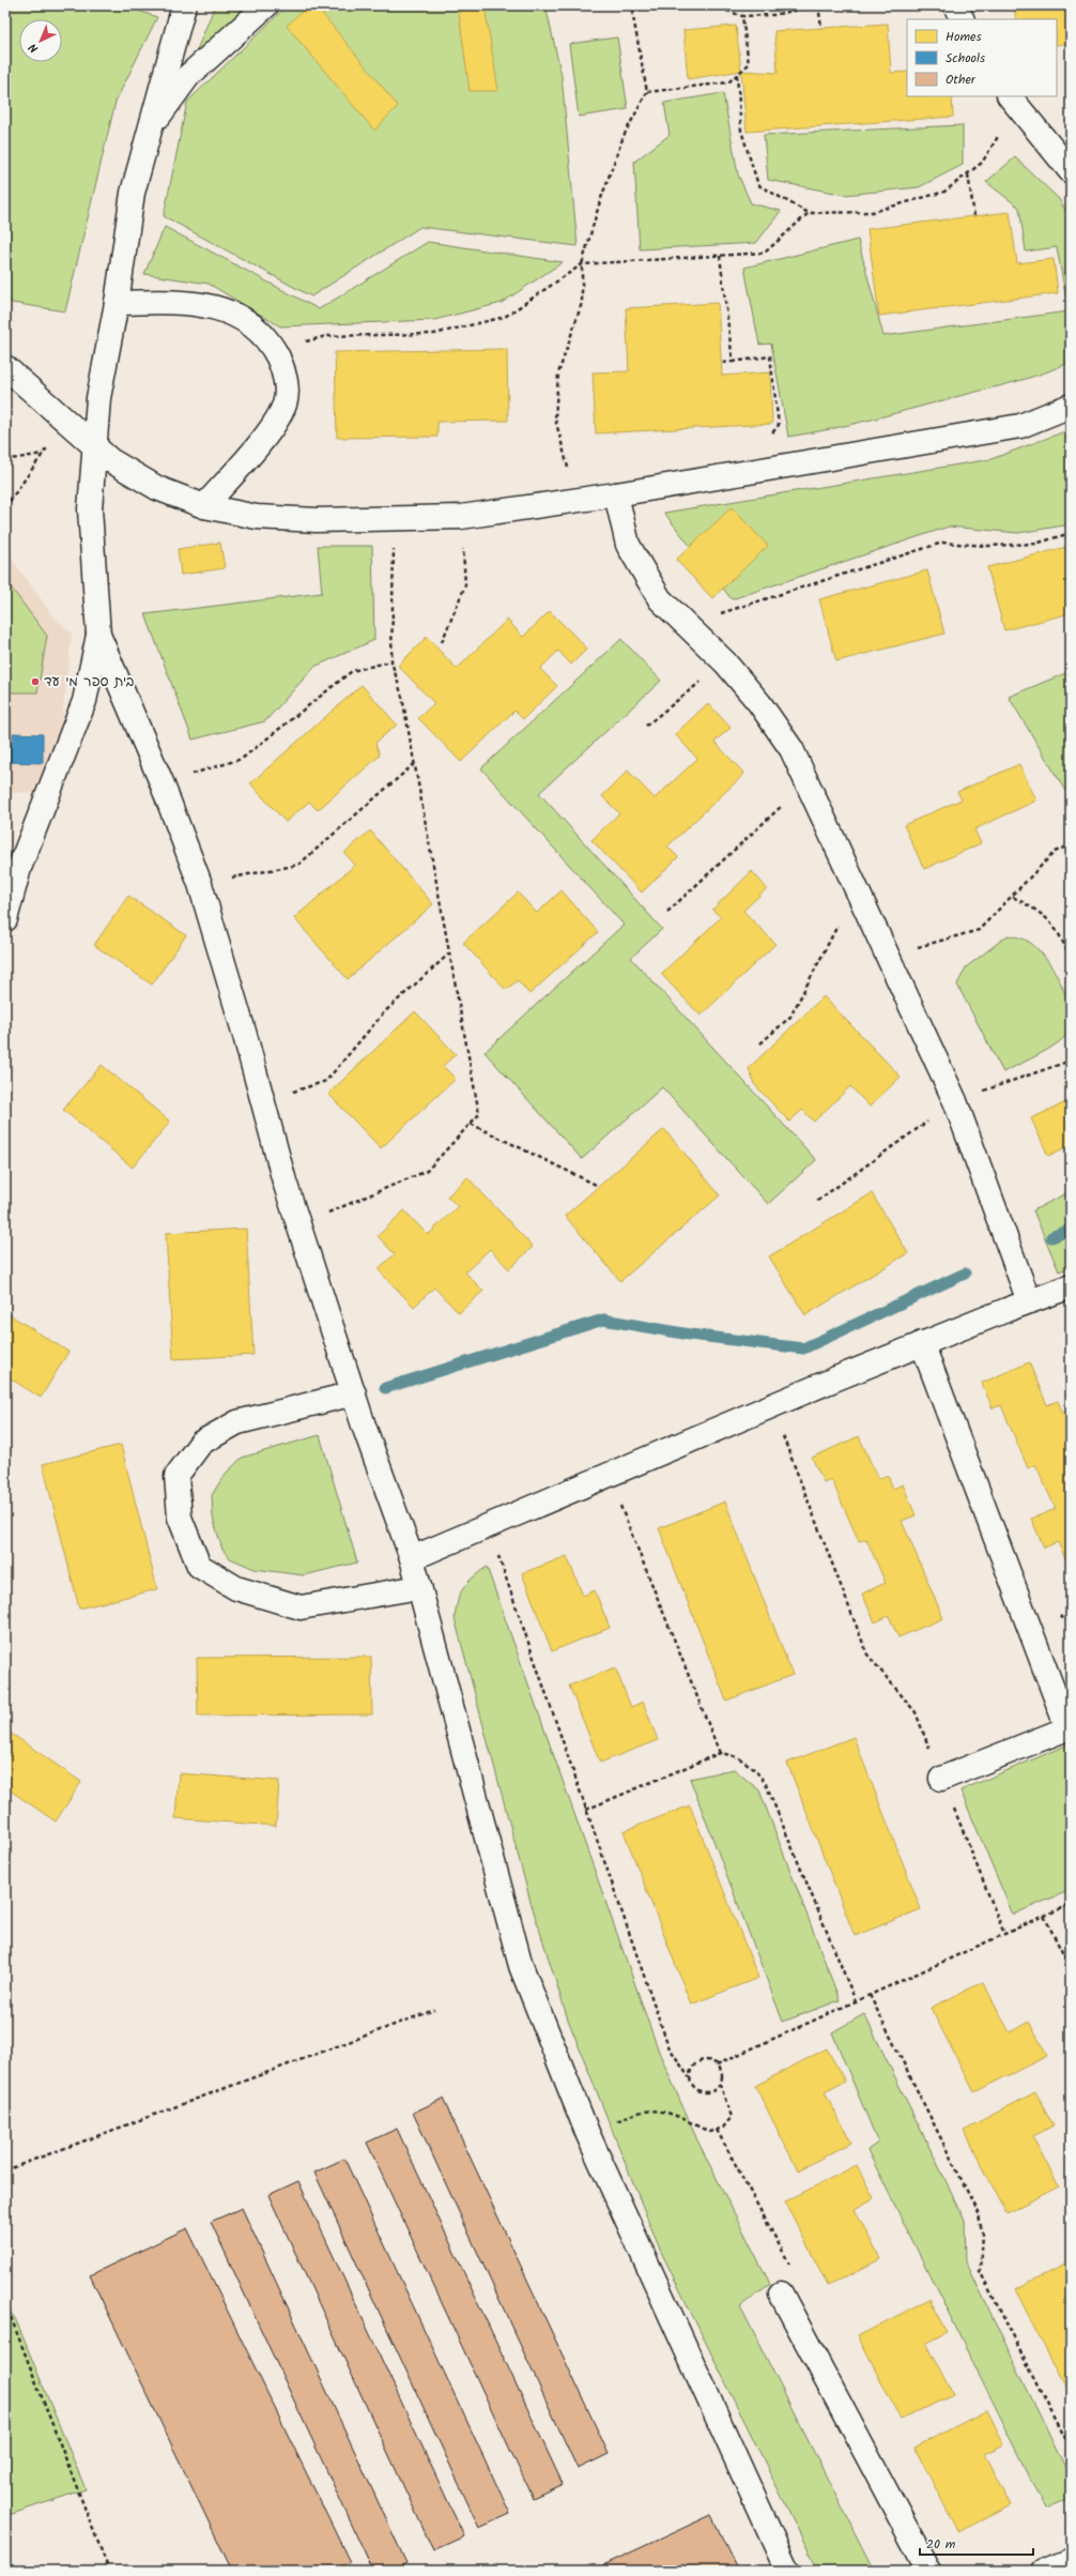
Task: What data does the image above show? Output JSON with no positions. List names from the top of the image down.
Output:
{
  "places": ["בית ספר מי עד"],
  "legend": ["Homes", "Schools", "Other"],
  "scale_bar": "20 m",
  "north": "bottom left"
}
